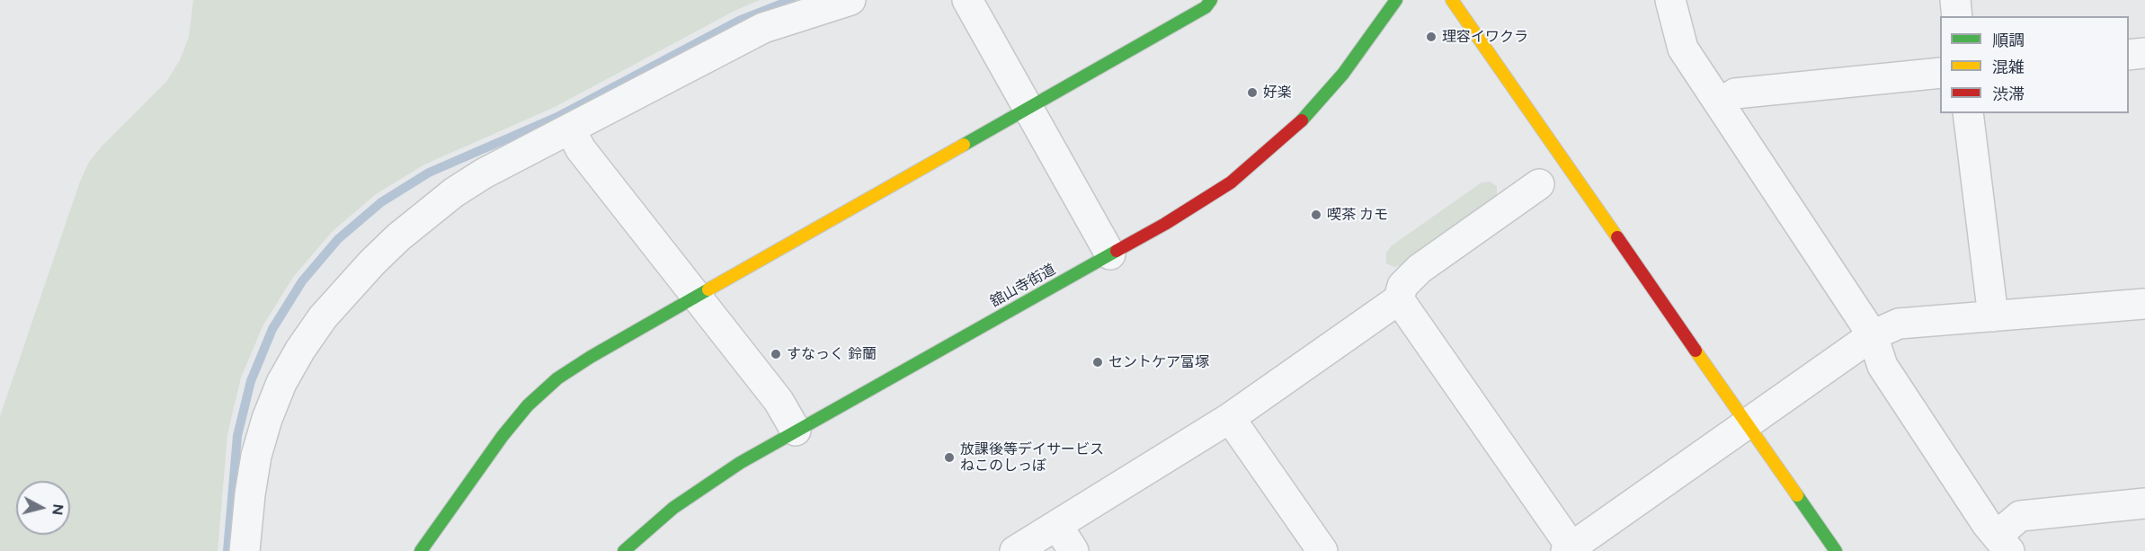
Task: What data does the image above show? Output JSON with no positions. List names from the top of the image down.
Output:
{
  "streets": {
    "street": ["舘山寺街道"]
  },
  "places": [
    "理容イワクラ",
    "好楽",
    "喫茶 カモ",
    "すなっく 鈴蘭",
    "セントケア富塚",
    "放課後等デイサービス ねこのしっぽ"
  ],
  "legend": ["順調", "混雑", "渋滞"],
  "north": "right"
}
